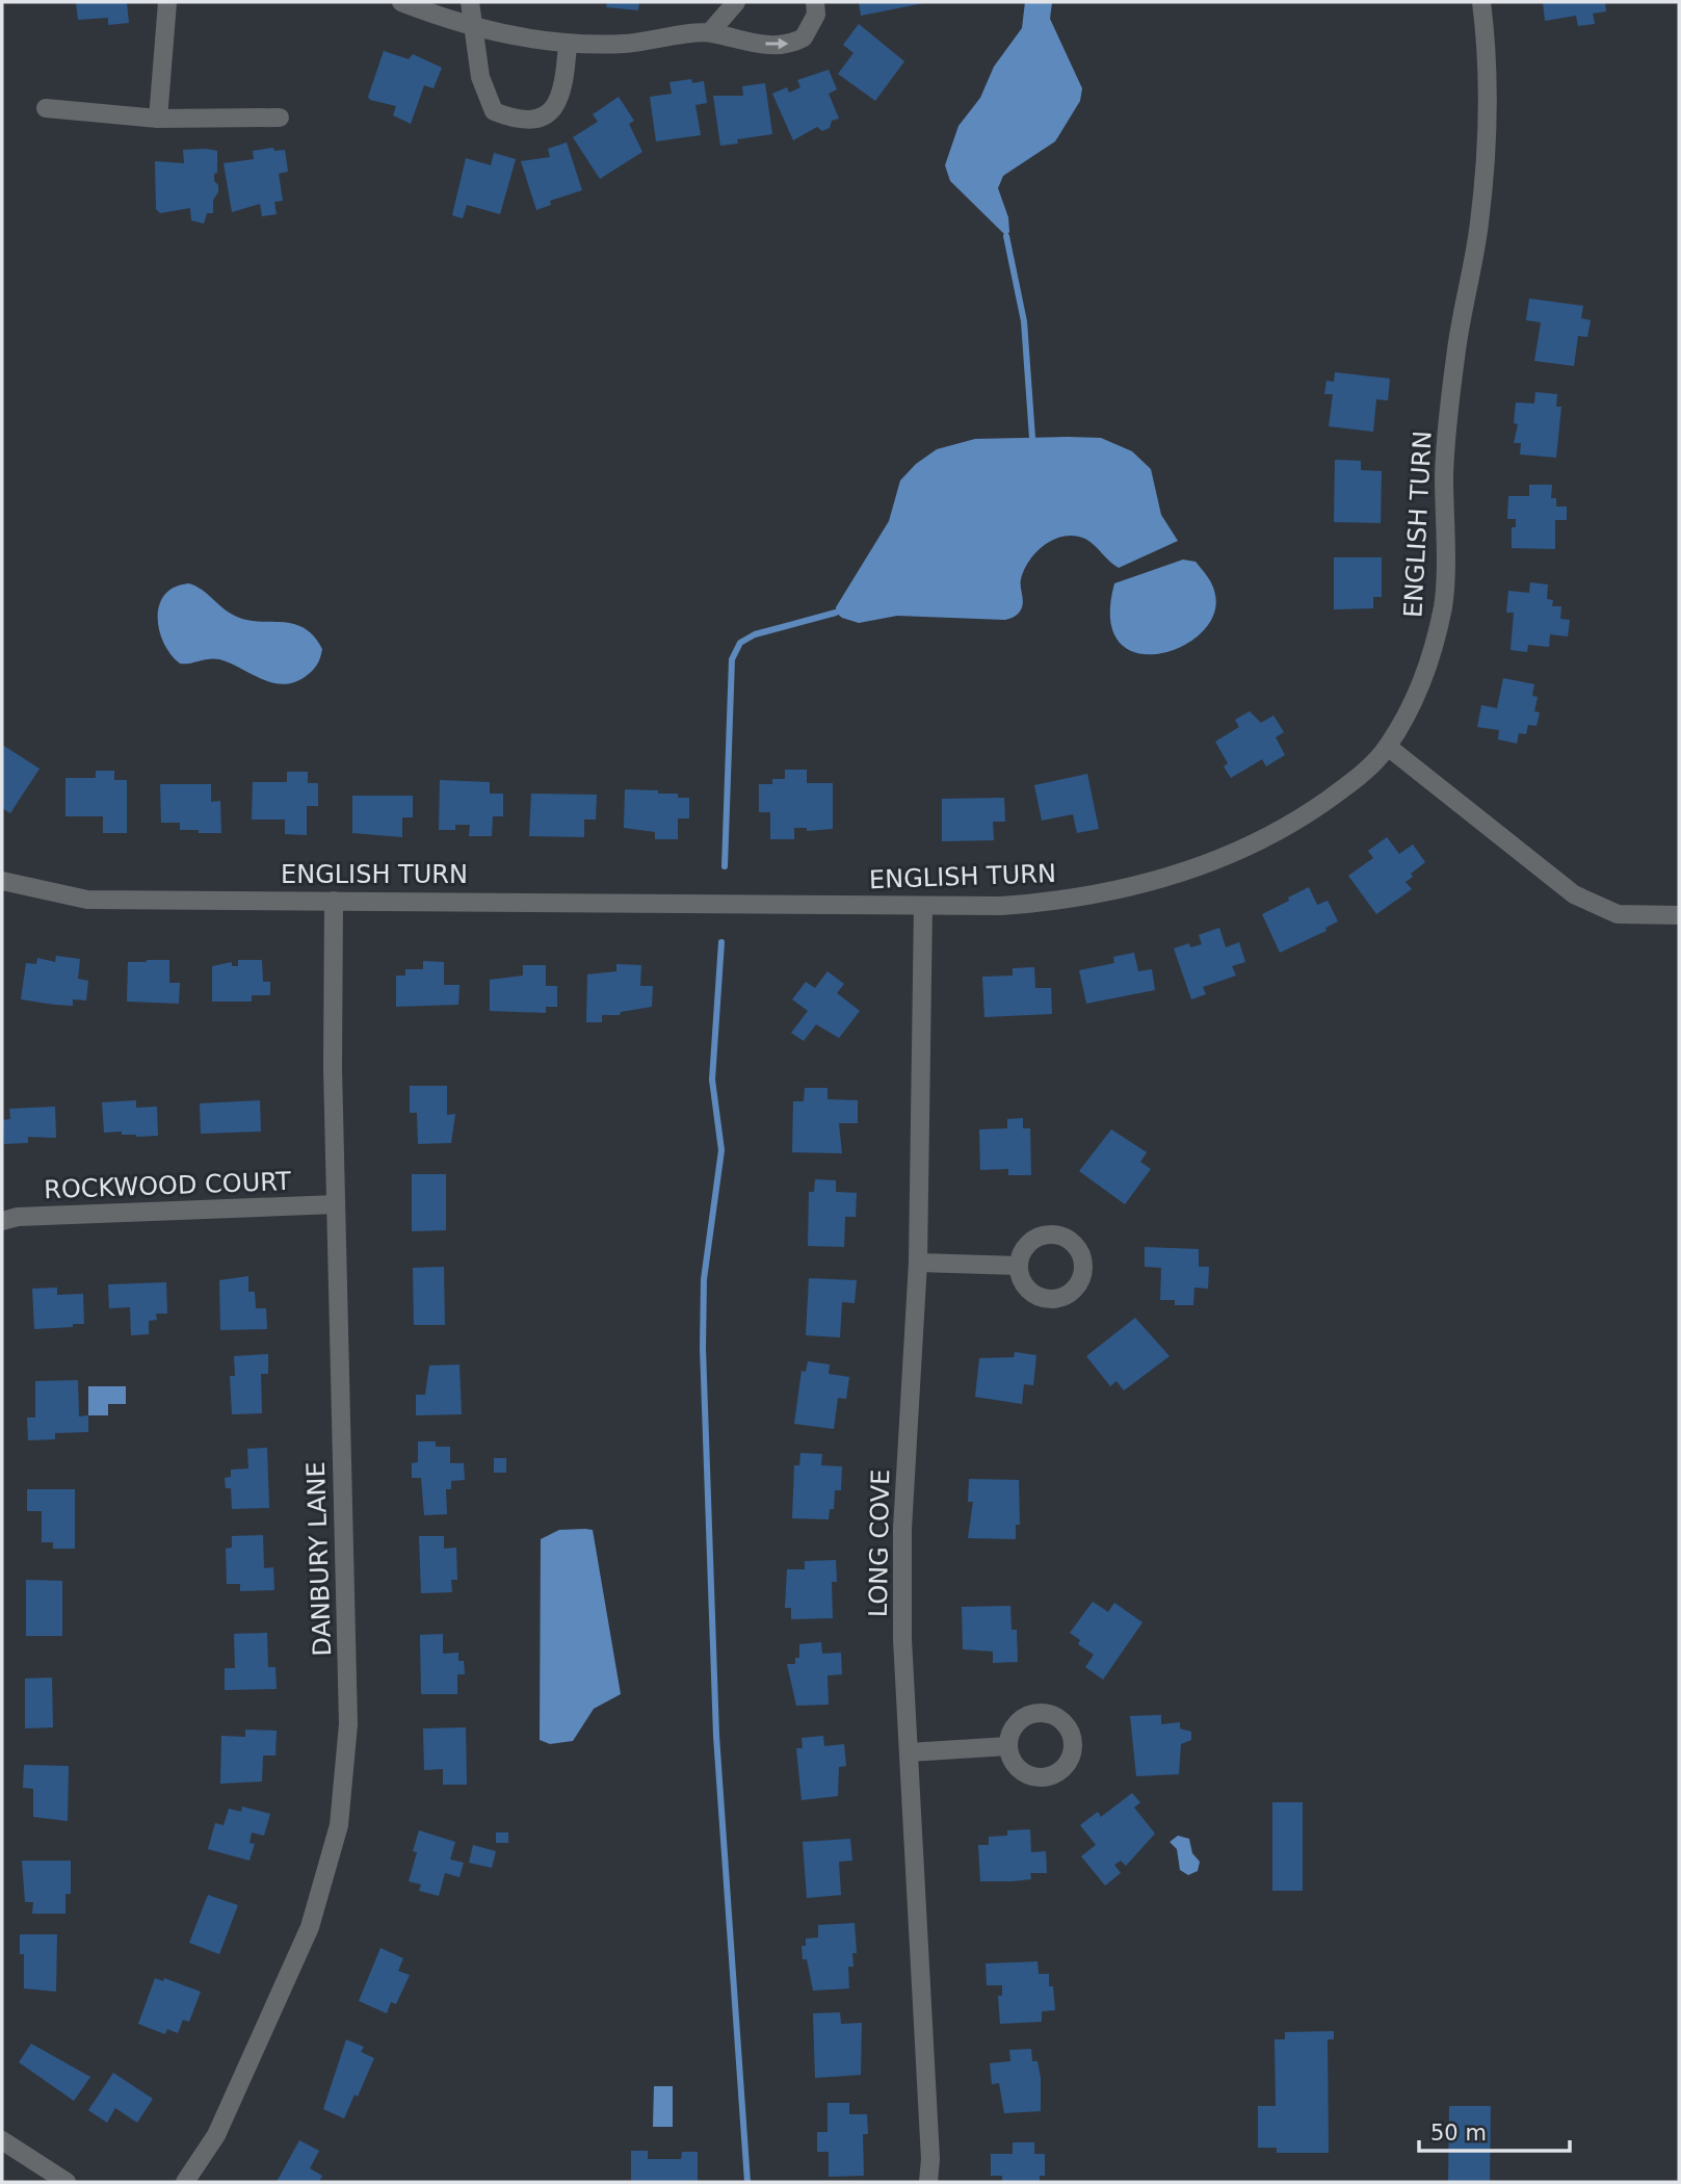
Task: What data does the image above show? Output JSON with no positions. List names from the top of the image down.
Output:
{
  "streets": {
    "street": [
      "ENGLISH TURN",
      "ROCKWOOD COURT",
      "LONG COVE",
      "DANBURY LANE"
    ]
  },
  "crossings": [
    ["ENGLISH TURN", "LONG COVE"],
    ["ENGLISH TURN", "DANBURY LANE"],
    ["ROCKWOOD COURT", "DANBURY LANE"]
  ],
  "scale_bar": "50 m"
}
